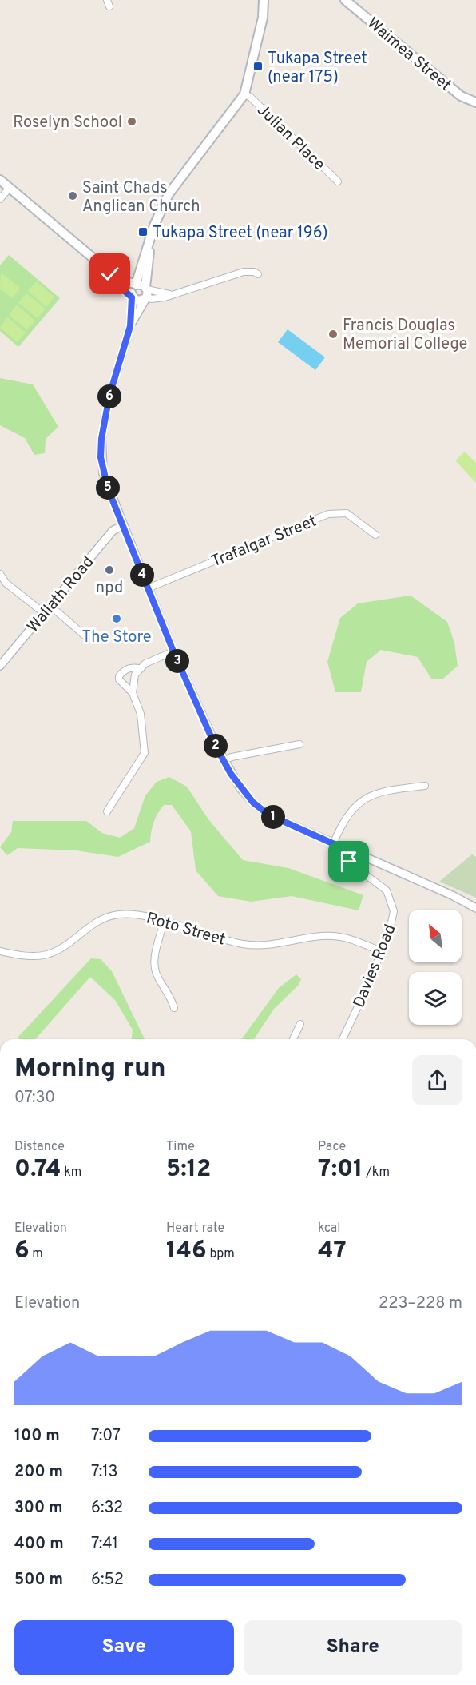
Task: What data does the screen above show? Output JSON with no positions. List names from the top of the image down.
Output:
{
  "streets": {
    "main road": ["Waimea Street"],
    "street": [
      "Julian Place",
      "Trafalgar Street",
      "Wallath Road",
      "Roto Street",
      "Davies Road"
    ]
  },
  "crossings": [
    ["Roto Street", "Davies Road"]
  ],
  "places": {
    "transit": ["Tukapa Street (near 175)", "Tukapa Street (near 196)"],
    "other": [
      "Roselyn School",
      "Saint Chads Anglican Church",
      "Francis Douglas Memorial College",
      "npd",
      "The Store"
    ]
  },
  "north": "top left",
  "page": {
    "pins": [
      "6",
      "5",
      "4",
      "3",
      "2",
      "1"
    ],
    "heading": ["Morning run", "07:30"],
    "stats": [
      ["Distance", "0.74 km"],
      ["Time", "5:12"],
      ["Pace", "7:01 /km"],
      ["Elevation", "6 m"],
      ["Heart rate", "146 bpm"],
      ["kcal", "47"]
    ],
    "chart": ["Elevation", "223–228 m"],
    "list": [
      {
        "name": "100 m",
        "note": "7:07"
      },
      {
        "name": "200 m",
        "note": "7:13"
      },
      {
        "name": "300 m",
        "note": "6:32"
      },
      {
        "name": "400 m",
        "note": "7:41"
      },
      {
        "name": "500 m",
        "note": "6:52"
      }
    ],
    "buttons": ["Save", "Share"]
  }
}
